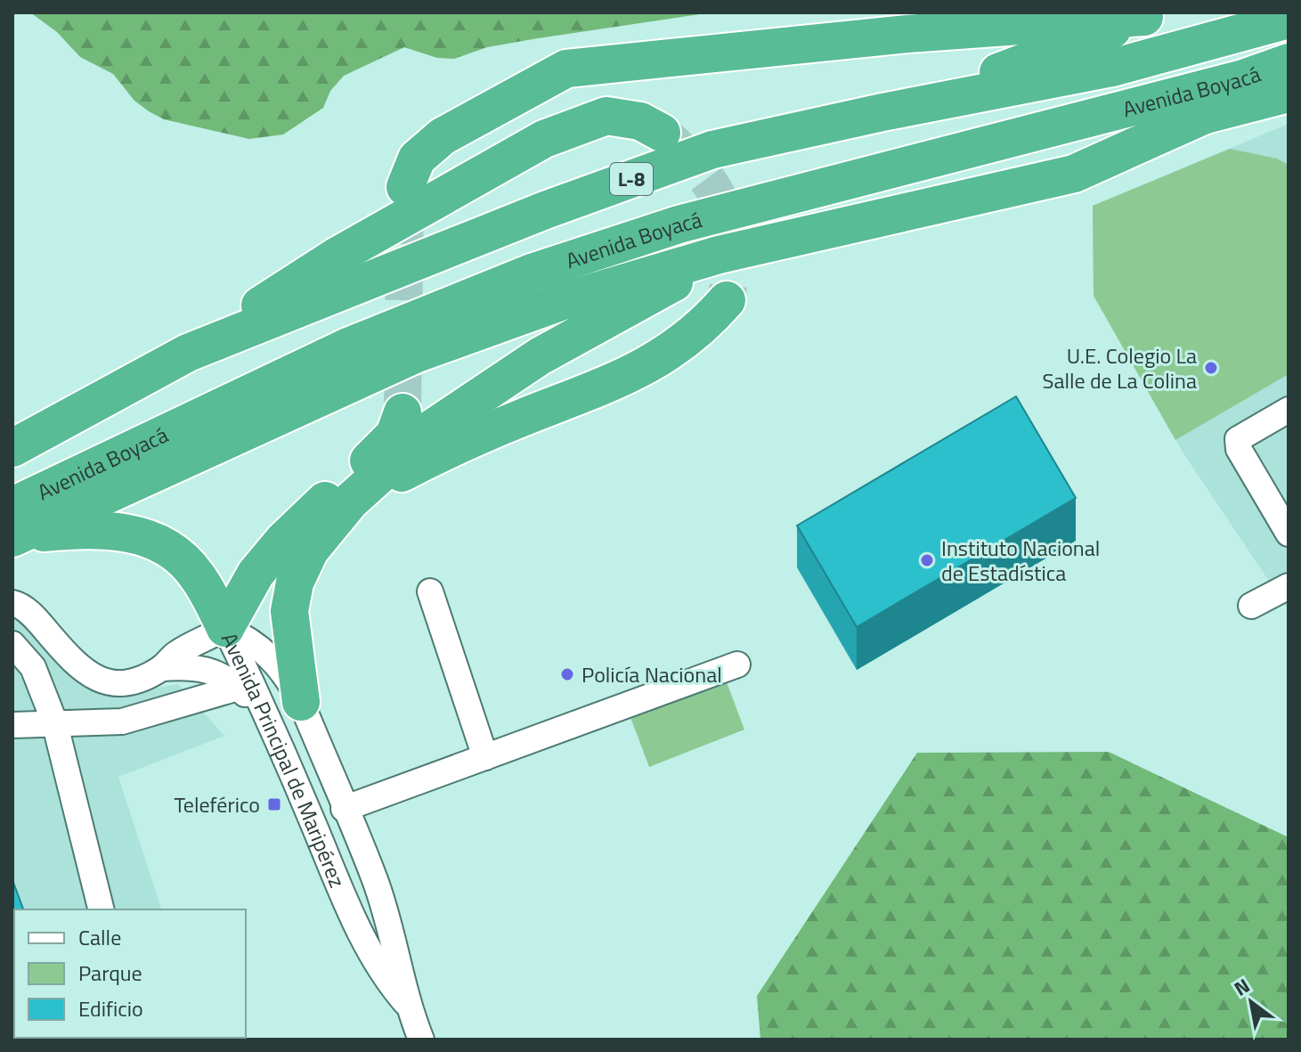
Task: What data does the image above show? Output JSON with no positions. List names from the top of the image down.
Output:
{
  "streets": {
    "highway": ["Avenida Boyacá", "L-8"],
    "street": ["Avenida Principal de Maripérez"]
  },
  "places": {
    "other": ["U.E. Colegio La Salle de La Colina", "Instituto Nacional de Estadística", "Policía Nacional"],
    "transit": ["Teleférico"]
  },
  "legend": ["Calle", "Parque", "Edificio"],
  "north": "top left"
}
